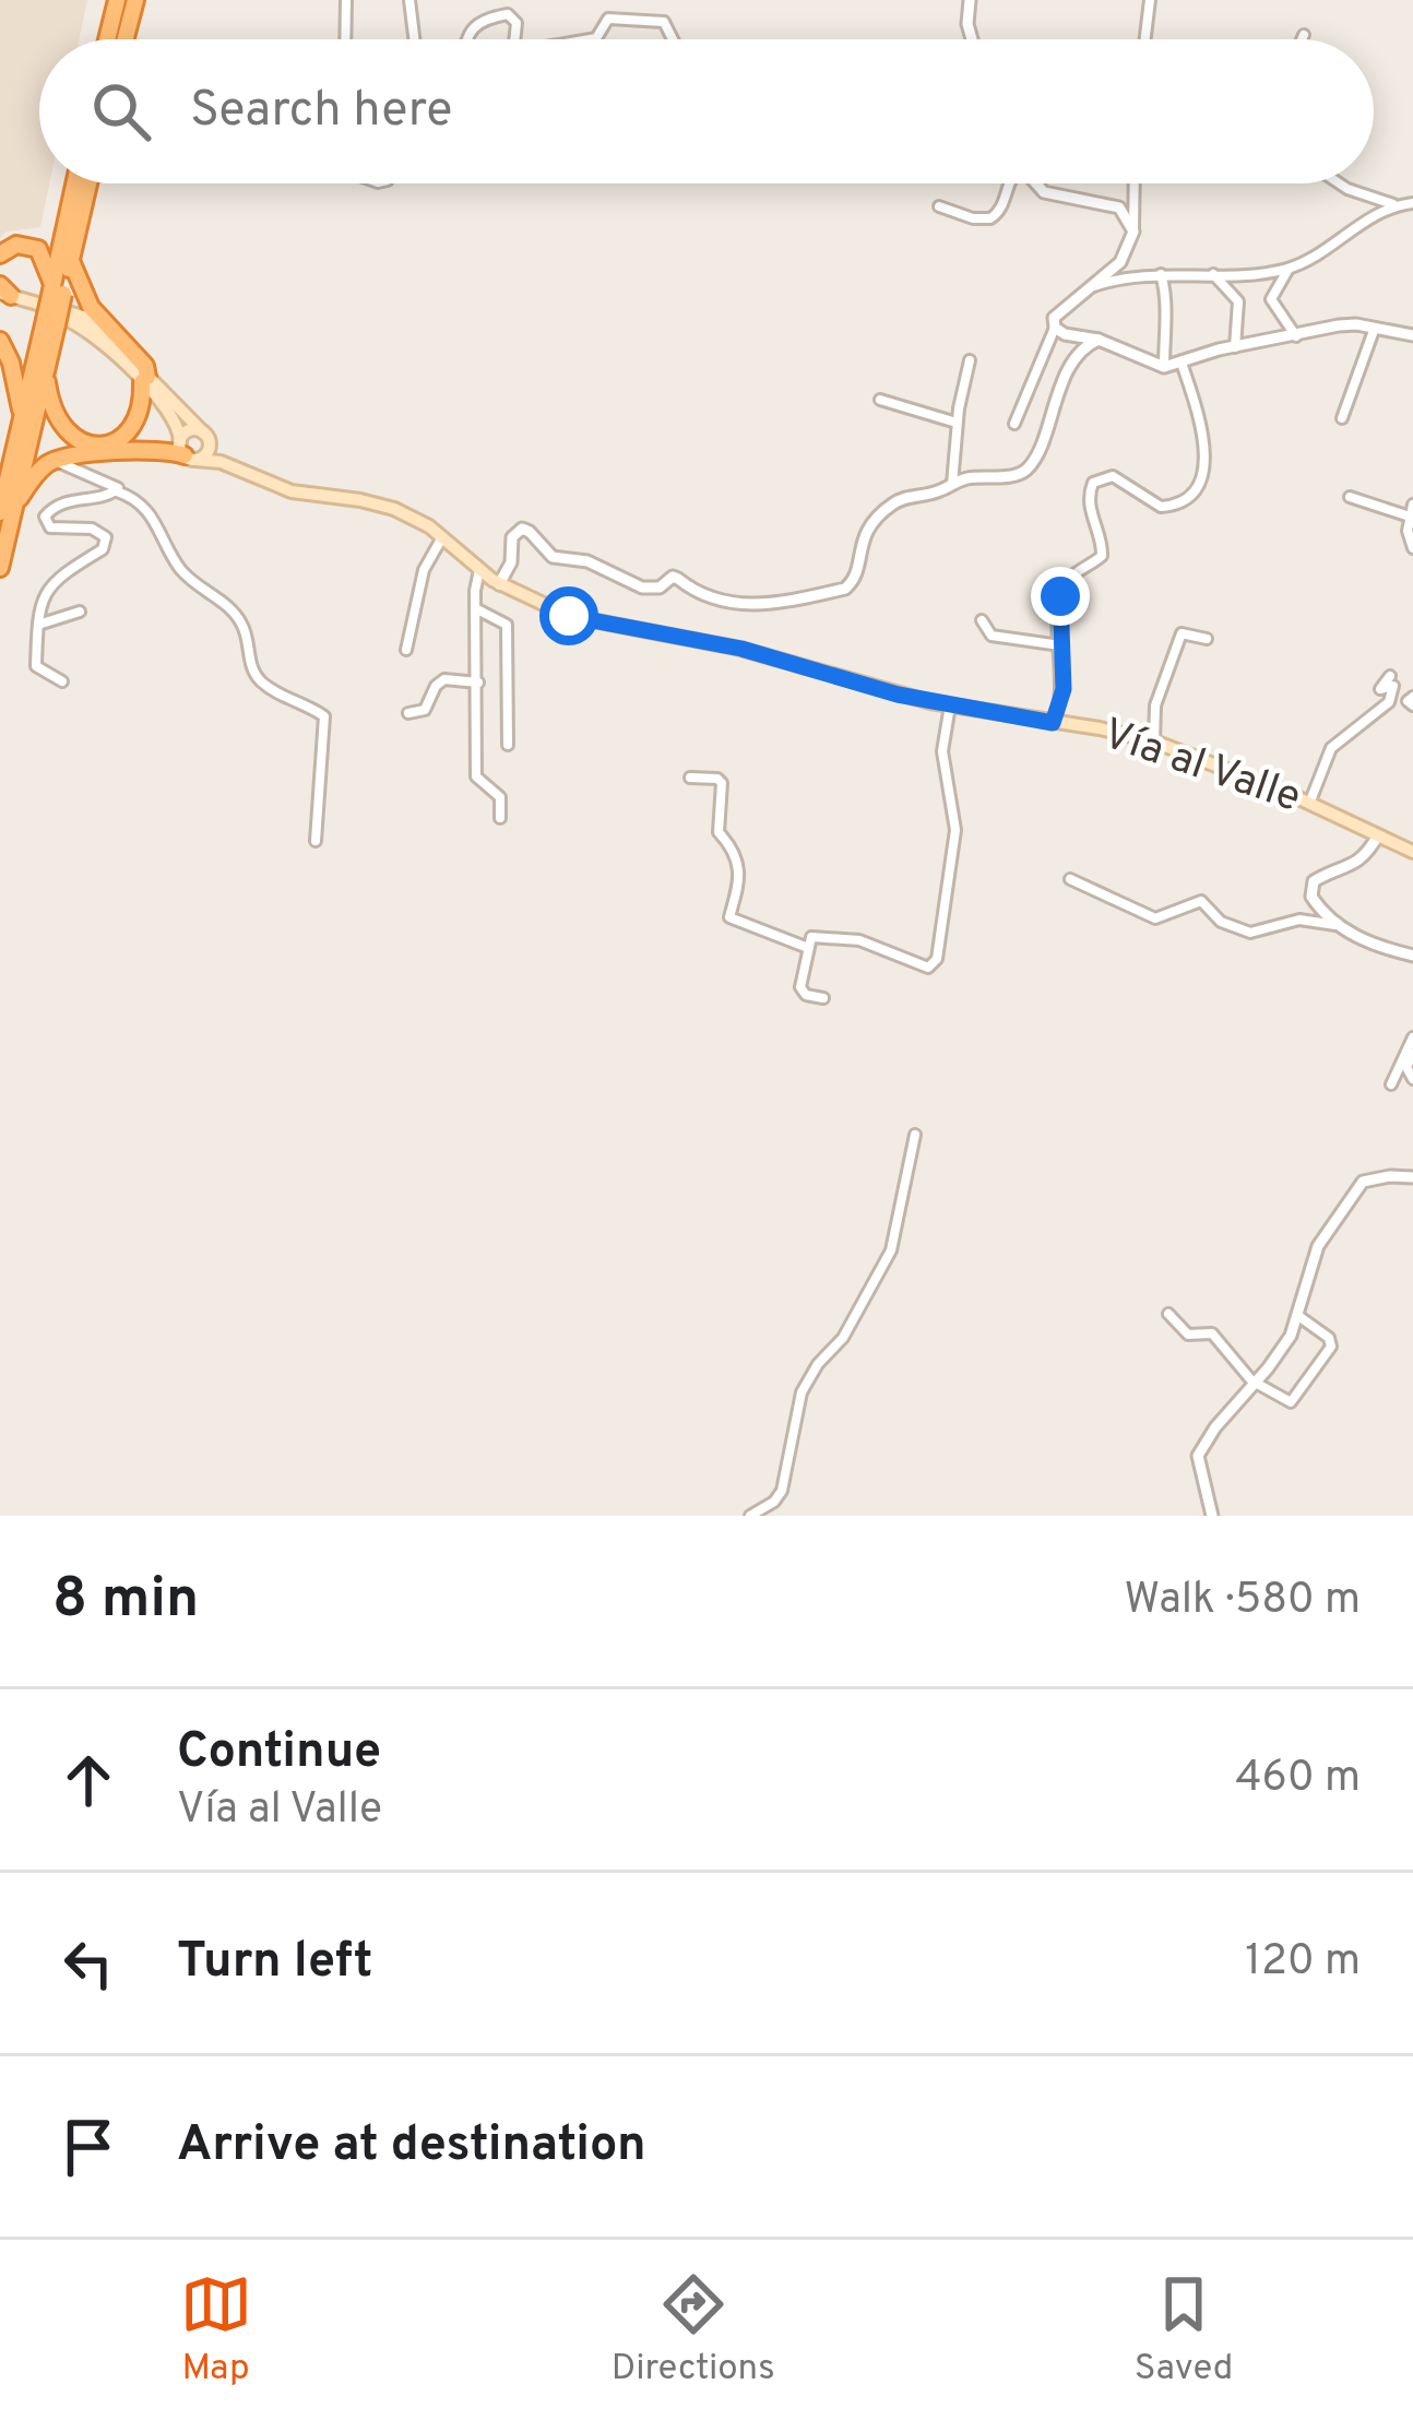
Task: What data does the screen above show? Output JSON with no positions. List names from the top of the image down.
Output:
{
  "streets": {
    "main road": ["Vía al Valle"]
  },
  "page": {
    "search": "Search here",
    "heading": ["8 min", "Walk · 580 m"],
    "list": [
      ["Continue", "Vía al Valle", "460 m"],
      ["Turn left", "120 m"],
      "Arrive at destination"
    ],
    "nav": ["Map", "Directions", "Saved"]
  }
}
